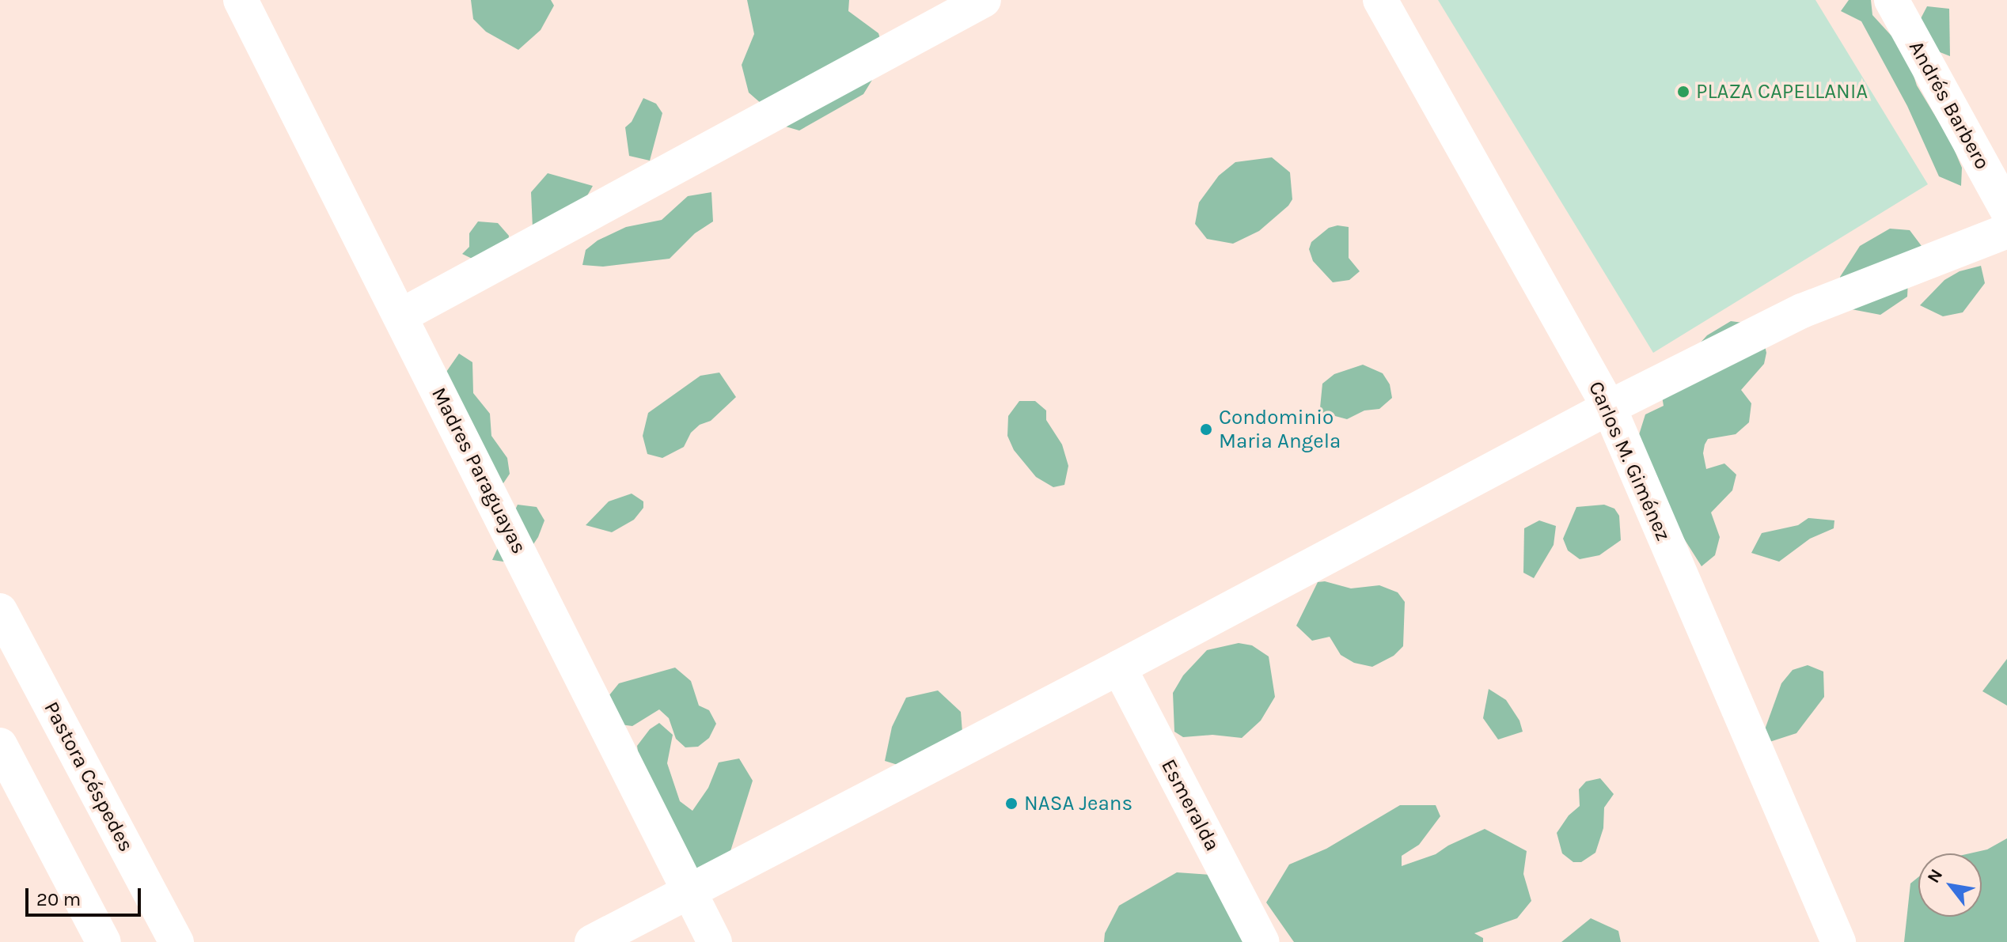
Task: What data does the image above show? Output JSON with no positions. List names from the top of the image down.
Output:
{
  "streets": {
    "street": [
      "Andrés Barbero",
      "Carlos M. Giménez",
      "Madres Paraguayas",
      "Pastora Céspedes",
      "Esmeralda"
    ]
  },
  "places": ["PLAZA CAPELLANIA", "Condominio Maria Angela", "NASA Jeans"],
  "scale_bar": "20 m",
  "north": "top left"
}
